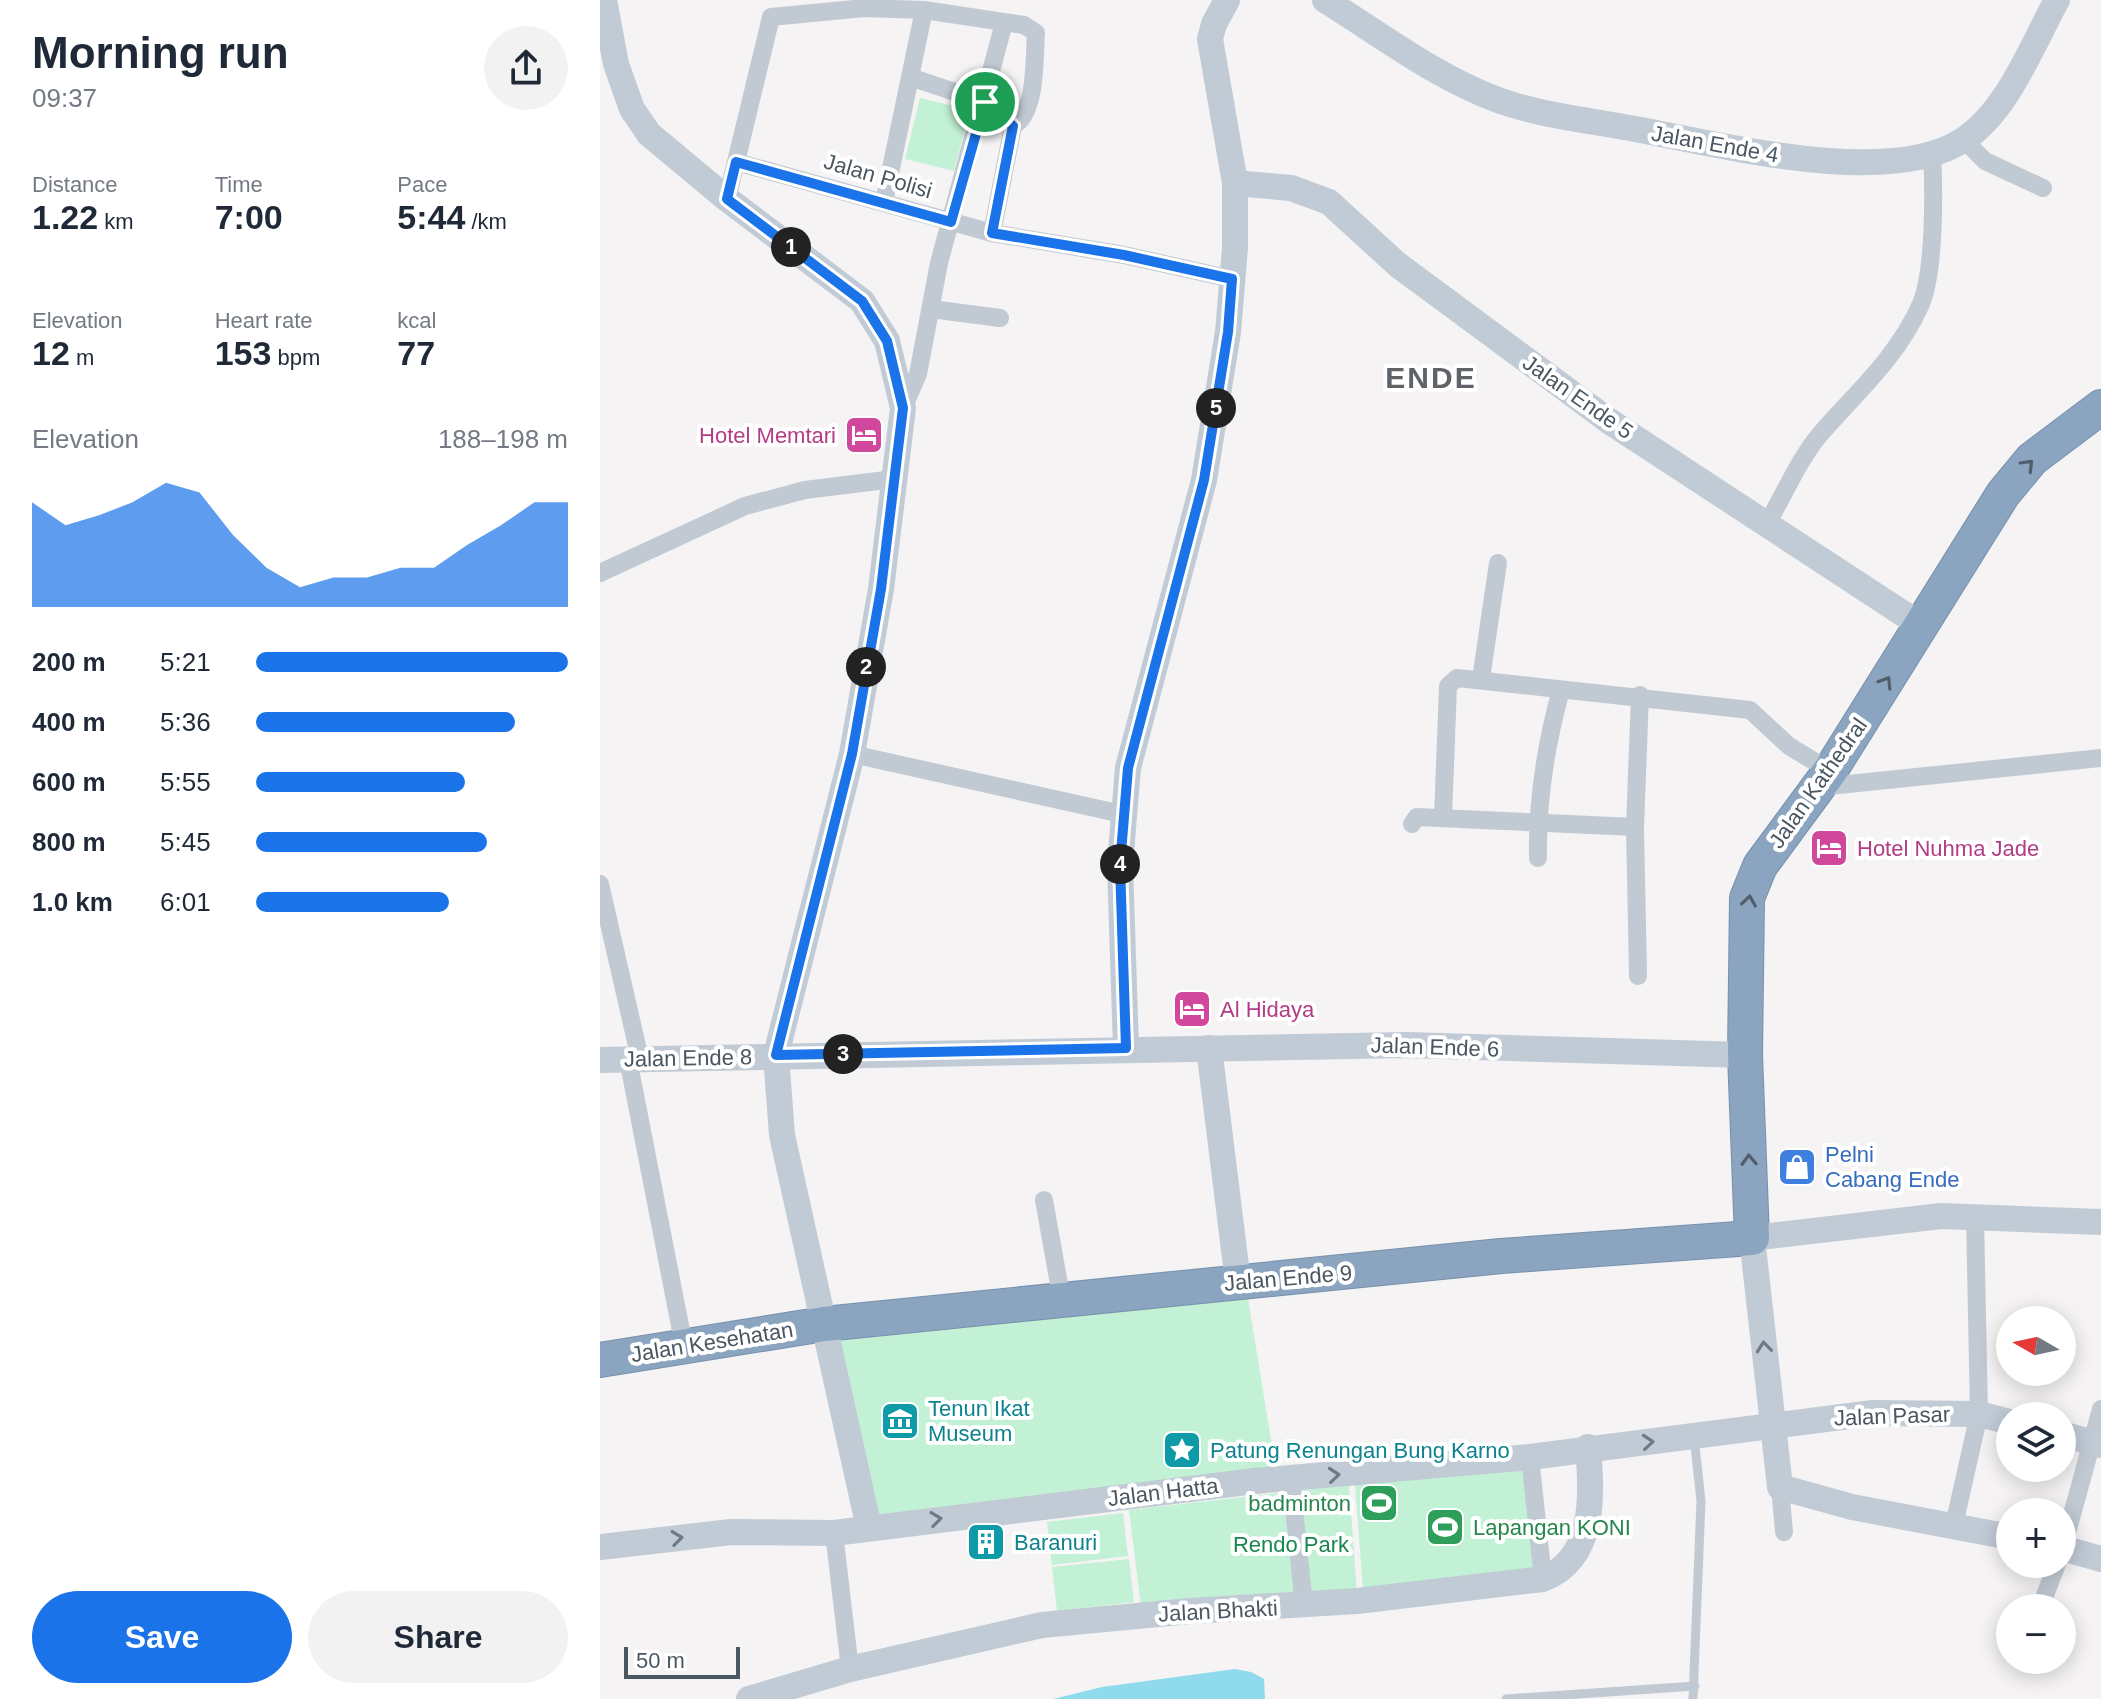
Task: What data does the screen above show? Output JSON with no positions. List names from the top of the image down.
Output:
{
  "streets": {
    "highway": ["Jalan Kathedral", "Jalan Ende 9", "Jalan Kesehatan"],
    "street": [
      "Jalan Ende 4",
      "Jalan Polisi",
      "Jalan Ende 5",
      "Jalan Ende 6",
      "Jalan Ende 8",
      "Jalan Pasar",
      "Jalan Hatta",
      "Jalan Bhakti"
    ]
  },
  "crossings": [
    ["Jalan Ende 5", "Jalan Kathedral"],
    ["Jalan Kathedral", "Jalan Ende 6"],
    ["Jalan Kathedral", "Jalan Ende 9"],
    ["Jalan Ende 6", "Jalan Ende 8"],
    ["Jalan Ende 9", "Jalan Kesehatan"],
    ["Jalan Pasar", "Jalan Hatta"]
  ],
  "one_way": ["Jalan Kathedral", "Jalan Hatta"],
  "districts": ["ENDE"],
  "parks": ["Rendo Park"],
  "places": {
    "hotel": ["Hotel Memtari", "Hotel Nuhma Jade", "Al Hidaya"],
    "shop": ["Pelni Cabang Ende"],
    "museum": ["Tenun Ikat Museum"],
    "place": ["Patung Renungan Bung Karno"],
    "sports": ["badminton", "Lapangan KONI"],
    "building": ["Baranuri"]
  },
  "scale_bar": "50 m",
  "north": "left",
  "page": {
    "heading": ["Morning run", "09:37"],
    "stats": [
      ["Distance", "1.22 km"],
      ["Time", "7:00"],
      ["Pace", "5:44 /km"],
      ["Elevation", "12 m"],
      ["Heart rate", "153 bpm"],
      ["kcal", "77"]
    ],
    "pins": [
      "1",
      "5",
      "2",
      "4",
      "3"
    ],
    "chart": ["Elevation", "188–198 m"],
    "list": [
      {
        "name": "200 m",
        "note": "5:21"
      },
      {
        "name": "400 m",
        "note": "5:36"
      },
      {
        "name": "600 m",
        "note": "5:55"
      },
      {
        "name": "800 m",
        "note": "5:45"
      },
      {
        "name": "1.0 km",
        "note": "6:01"
      }
    ],
    "map_buttons": ["+", "−"],
    "buttons": ["Save", "Share"],
    "scale": "50 m"
  }
}
